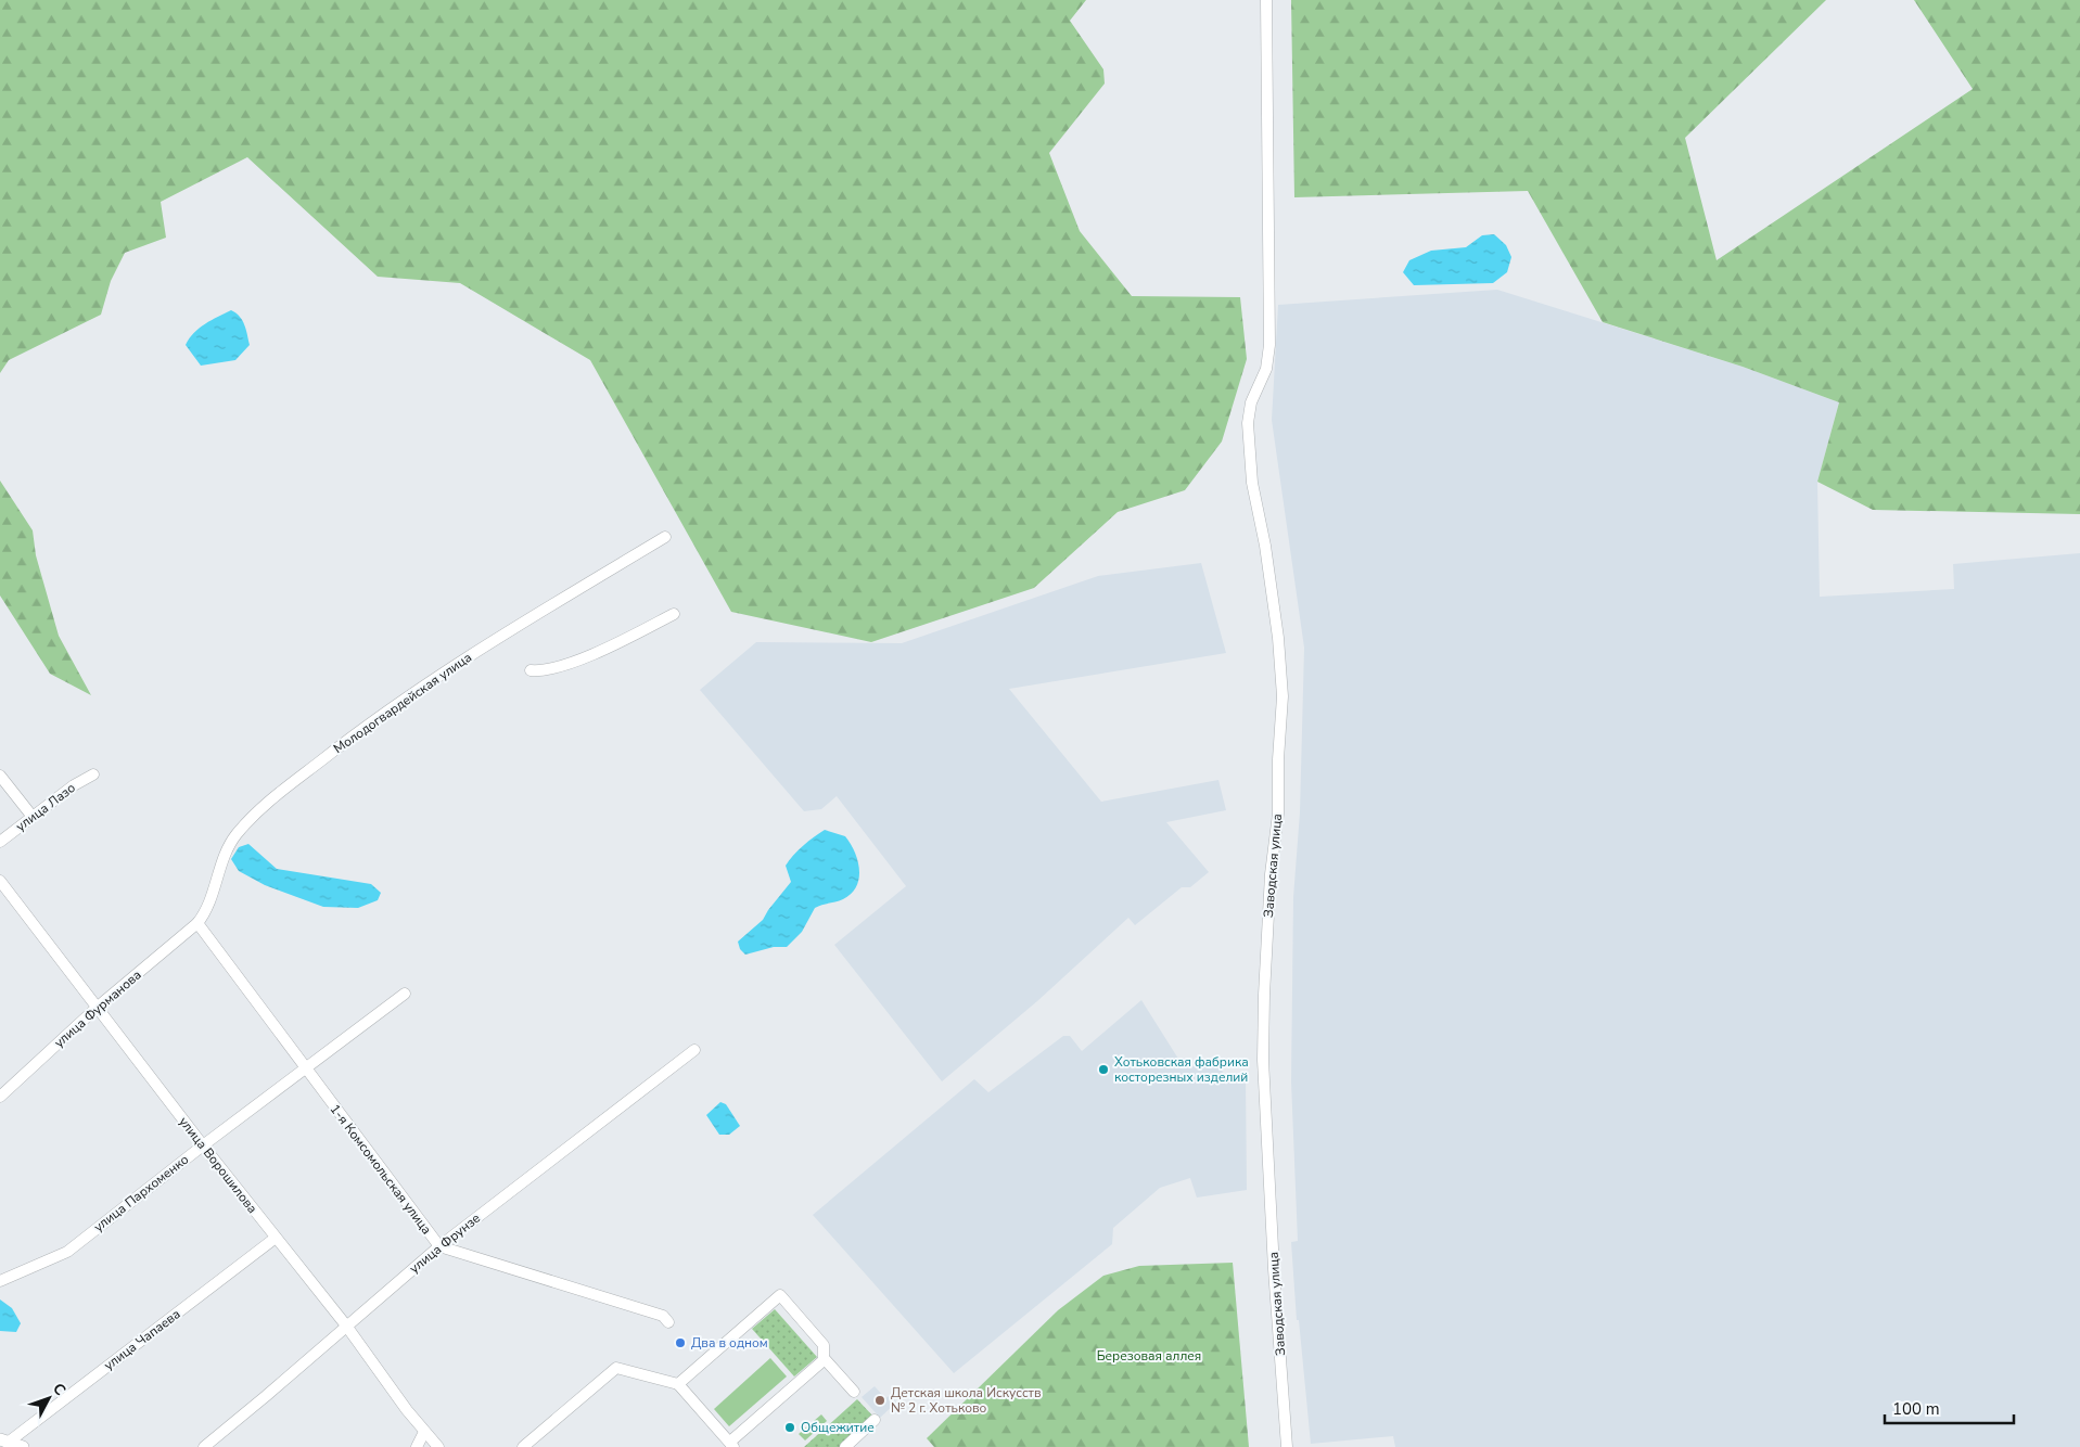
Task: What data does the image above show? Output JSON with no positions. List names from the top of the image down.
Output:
{
  "streets": {
    "street": [
      "Молодогвардейская улица",
      "улица Лазо",
      "Заводская улица",
      "улица Фурманова",
      "улица Ворошилова",
      "1-я Комсомольская улица",
      "улица Пархоменко",
      "улица Фрунзе",
      "улица Чапаева"
    ]
  },
  "crossings": [
    ["Молодогвардейская улица", "улица Фурманова"],
    ["Молодогвардейская улица", "1-я Комсомольская улица"],
    ["улица Фурманова", "улица Ворошилова"],
    ["улица Фурманова", "1-я Комсомольская улица"],
    ["улица Ворошилова", "улица Пархоменко"],
    ["улица Ворошилова", "улица Фрунзе"],
    ["улица Ворошилова", "улица Чапаева"],
    ["1-я Комсомольская улица", "улица Пархоменко"],
    ["1-я Комсомольская улица", "улица Фрунзе"]
  ],
  "parks": ["Березовая аллея"],
  "places": [
    "Хотьковская фабрика косторезных изделий",
    "Два в одном",
    "Детская школа Искусств № 2 г. Хотьково",
    "Общежитие"
  ],
  "scale_bar": "100 m",
  "north": "top right"
}
